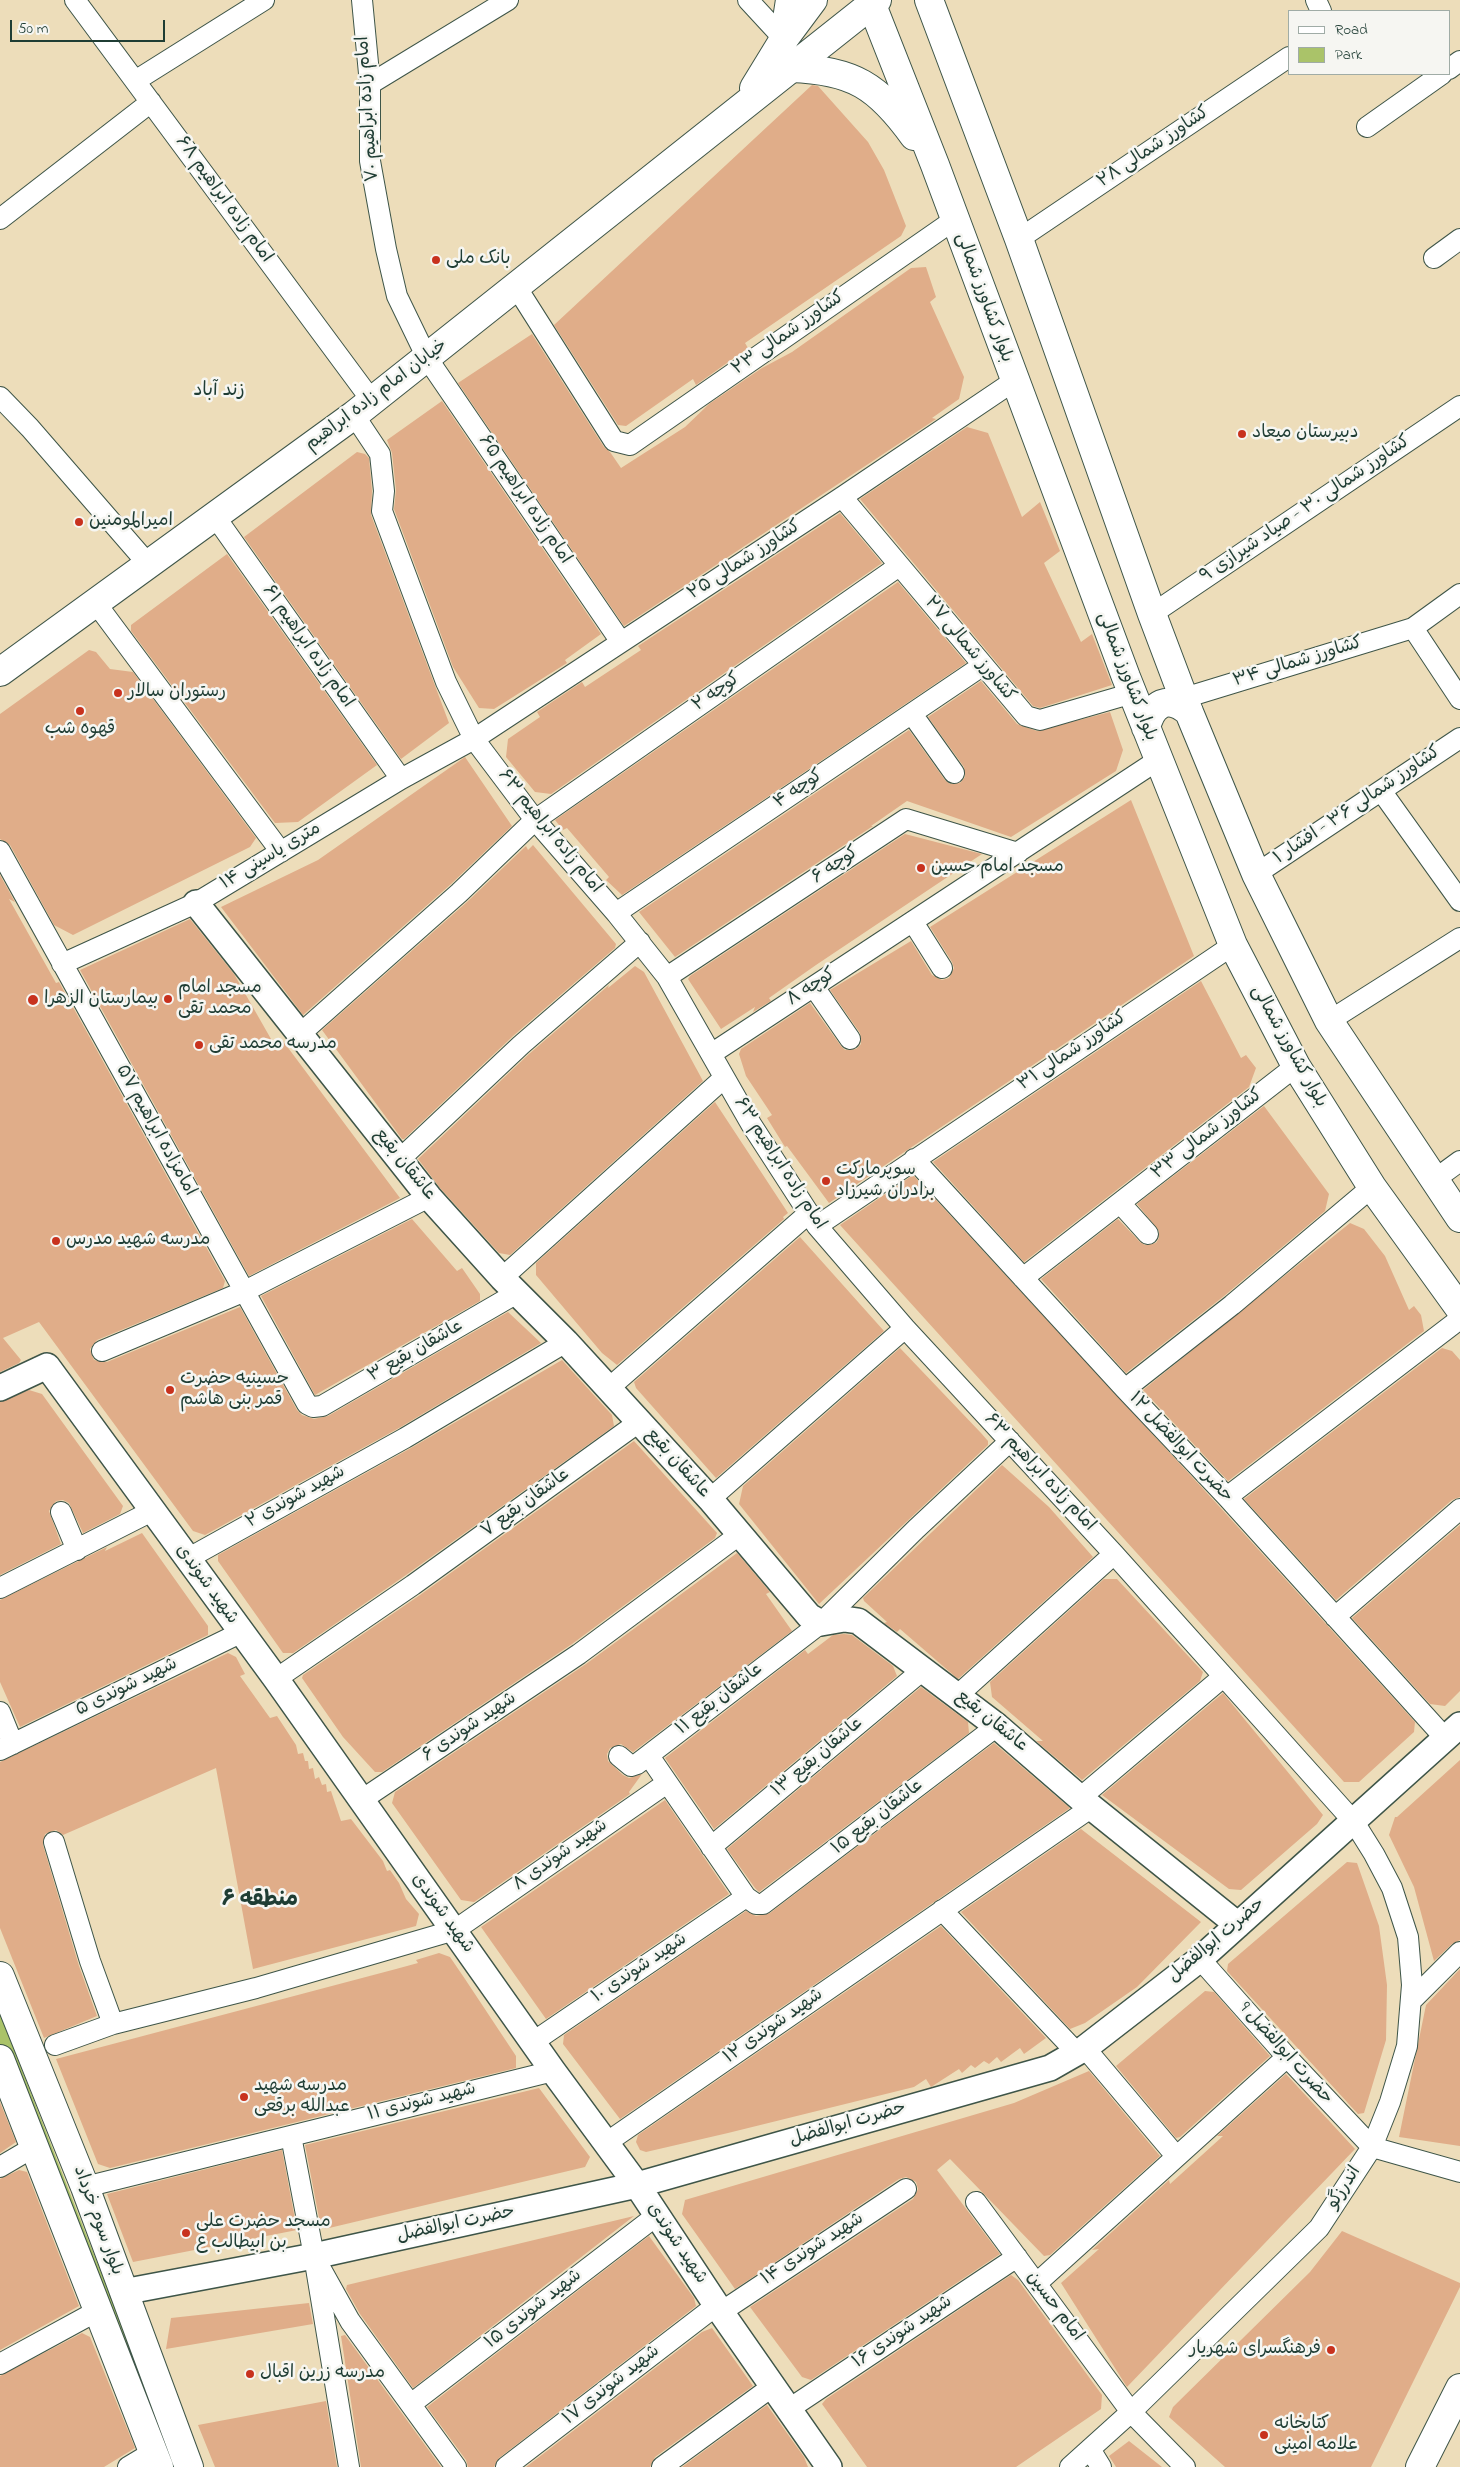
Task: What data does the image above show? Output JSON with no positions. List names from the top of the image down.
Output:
{
  "streets": {
    "main road": ["بلوار کشاورز شمالی", "خیابان امام زاده ابراهیم", "بلوار سوم خرداد"],
    "street": [
      "امام زاده ابراهیم ۷۰",
      "کشاورز شمالی ۲۸",
      "امام زاده ابراهیم ۶۸",
      "کشاورز شمالی ۲۳",
      "امام زاده ابراهیم ۶۵",
      "کشاورز شمالی ۳۰ - صیاد شیرازی ۹",
      "کشاورز شمالی ۲۵",
      "امام زاده ابراهیم ۶۱",
      "کشاورز شمالی ۲۷",
      "کشاورز شمالی ۳۴",
      "کوچه ۲",
      "کوچه ۴",
      "کشاورز شمالی ۳۶ - افشار ۱",
      "امام زاده ابراهیم ۶۳",
      "۱۴ متری یاسینی",
      "کوچه ۶",
      "کوچه ۸",
      "کشاورز شمالی ۳۱",
      "امامزاده ابراهیم ۵۷",
      "کشاورز شمالی ۳۳",
      "عاشقان بقیع",
      "عاشقان بقیع ۳",
      "حضرت ابوالفضل ۱۲",
      "شهید شوندی ۲",
      "عاشقان بقیع ۷",
      "شهید شوندی",
      "شهید شوندی ۵",
      "عاشقان بقیع ۱۱",
      "شهید شوندی ۶",
      "عاشقان بقیع ۱۳",
      "عاشقان بقیع ۱۵",
      "شهید شوندی ۸",
      "حضرت ابوالفضل",
      "شهید شوندی ۱۰",
      "شهید شوندی ۱۲",
      "حضرت ابوالفضل 9",
      "شهید شوندی ۱۱",
      "اندرزگو",
      "شهید شوندی ۱۴",
      "امام حسین",
      "شهید شوندی ۱۵",
      "شهید شوندی ۱۶",
      "شهید شوندی ۱۷"
    ]
  },
  "crossings": [
    ["امام زاده ابراهیم ۷۰", "خیابان امام زاده ابراهیم"],
    ["امام زاده ابراهیم ۷۰", "امام زاده ابراهیم ۶۵"],
    ["امام زاده ابراهیم ۶۸", "خیابان امام زاده ابراهیم"],
    ["امام زاده ابراهیم ۶۸", "امام زاده ابراهیم ۶۳"],
    ["بلوار کشاورز شمالی", "کشاورز شمالی ۲۳"],
    ["بلوار کشاورز شمالی", "خیابان امام زاده ابراهیم"],
    ["بلوار کشاورز شمالی", "کشاورز شمالی ۲۵"],
    ["بلوار کشاورز شمالی", "کشاورز شمالی ۲۷"],
    ["بلوار کشاورز شمالی", "کوچه ۸"],
    ["بلوار کشاورز شمالی", "کشاورز شمالی ۳۱"],
    ["بلوار کشاورز شمالی", "کشاورز شمالی ۳۳"],
    ["کشاورز شمالی ۲۳", "خیابان امام زاده ابراهیم"],
    ["خیابان امام زاده ابراهیم", "امام زاده ابراهیم ۶۵"],
    ["خیابان امام زاده ابراهیم", "امام زاده ابراهیم ۶۱"],
    ["خیابان امام زاده ابراهیم", "امام زاده ابراهیم ۶۳"],
    ["امام زاده ابراهیم ۶۵", "کشاورز شمالی ۲۵"],
    ["کشاورز شمالی ۲۵", "کشاورز شمالی ۲۷"],
    ["کشاورز شمالی ۲۵", "امام زاده ابراهیم ۶۳"],
    ["کشاورز شمالی ۲۵", "۱۴ متری یاسینی"],
    ["امام زاده ابراهیم ۶۱", "۱۴ متری یاسینی"],
    ["کشاورز شمالی ۲۷", "کوچه ۲"],
    ["کشاورز شمالی ۲۷", "کوچه ۴"],
    ["کوچه ۲", "امام زاده ابراهیم ۶۳"],
    ["کوچه ۲", "عاشقان بقیع"],
    ["کوچه ۴", "امام زاده ابراهیم ۶۳"],
    ["امام زاده ابراهیم ۶۳", "۱۴ متری یاسینی"],
    ["امام زاده ابراهیم ۶۳", "کوچه ۶"],
    ["امام زاده ابراهیم ۶۳", "کوچه ۸"],
    ["امام زاده ابراهیم ۶۳", "کشاورز شمالی ۳۱"],
    ["امام زاده ابراهیم ۶۳", "عاشقان بقیع ۳"],
    ["امام زاده ابراهیم ۶۳", "عاشقان بقیع ۱۱"],
    ["امام زاده ابراهیم ۶۳", "حضرت ابوالفضل"],
    ["امام زاده ابراهیم ۶۳", "شهید شوندی ۱۲"],
    ["امام زاده ابراهیم ۶۳", "اندرزگو"],
    ["۱۴ متری یاسینی", "امامزاده ابراهیم ۵۷"],
    ["۱۴ متری یاسینی", "عاشقان بقیع"],
    ["کوچه ۶", "کوچه ۸"],
    ["کشاورز شمالی ۳۱", "عاشقان بقیع"],
    ["کشاورز شمالی ۳۱", "حضرت ابوالفضل ۱۲"],
    ["امامزاده ابراهیم ۵۷", "عاشقان بقیع ۳"],
    ["عاشقان بقیع", "عاشقان بقیع ۳"],
    ["عاشقان بقیع", "شهید شوندی ۲"],
    ["عاشقان بقیع", "عاشقان بقیع ۷"],
    ["عاشقان بقیع", "عاشقان بقیع ۱۱"],
    ["عاشقان بقیع", "شهید شوندی ۶"],
    ["عاشقان بقیع", "عاشقان بقیع ۱۳"],
    ["عاشقان بقیع", "عاشقان بقیع ۱۵"],
    ["عاشقان بقیع", "حضرت ابوالفضل"],
    ["عاشقان بقیع", "شهید شوندی ۱۲"],
    ["حضرت ابوالفضل ۱۲", "حضرت ابوالفضل"],
    ["شهید شوندی ۲", "شهید شوندی"],
    ["عاشقان بقیع ۷", "شهید شوندی"],
    ["شهید شوندی", "شهید شوندی ۵"],
    ["شهید شوندی", "شهید شوندی ۶"],
    ["شهید شوندی", "شهید شوندی ۸"],
    ["شهید شوندی", "حضرت ابوالفضل"],
    ["شهید شوندی", "شهید شوندی ۱۰"],
    ["شهید شوندی", "شهید شوندی ۱۲"],
    ["شهید شوندی", "شهید شوندی ۱۱"],
    ["شهید شوندی", "شهید شوندی ۱۴"],
    ["شهید شوندی", "شهید شوندی ۱۵"],
    ["شهید شوندی", "شهید شوندی ۱۶"],
    ["شهید شوندی", "شهید شوندی ۱۷"],
    ["عاشقان بقیع ۱۵", "شهید شوندی ۱۰"],
    ["حضرت ابوالفضل", "حضرت ابوالفضل 9"],
    ["حضرت ابوالفضل", "اندرزگو"],
    ["حضرت ابوالفضل", "بلوار سوم خرداد"],
    ["حضرت ابوالفضل 9", "اندرزگو"],
    ["شهید شوندی ۱۱", "بلوار سوم خرداد"],
    ["اندرزگو", "امام حسین"],
    ["شهید شوندی ۱۴", "شهید شوندی ۱۷"],
    ["امام حسین", "شهید شوندی ۱۶"]
  ],
  "districts": ["زند آباد", "منطقه ۶"],
  "places": [
    "بانک ملی",
    "دبیرستان میعاد",
    "امیرالمومنین",
    "رستوران سالار",
    "قهوه شب",
    "مسجد امام حسین",
    "مسجد امام محمد تقی",
    "بیمارستان الزهرا",
    "مدرسه محمد تقی",
    "سوپرمارکت برادران شیرزاد",
    "مدرسه شهید مدرس",
    "حسینیه حضرت قمر بنی هاشم",
    "مدرسه شهید عبدالله برقعی",
    "مسجد حضرت علی بن ابیطالب ع",
    "فرهنگسرای شهریار",
    "مدرسه زرین اقبال",
    "کتابخانه علامه امینی"
  ],
  "legend": ["Road", "Park"],
  "scale_bar": "50 m"
}
